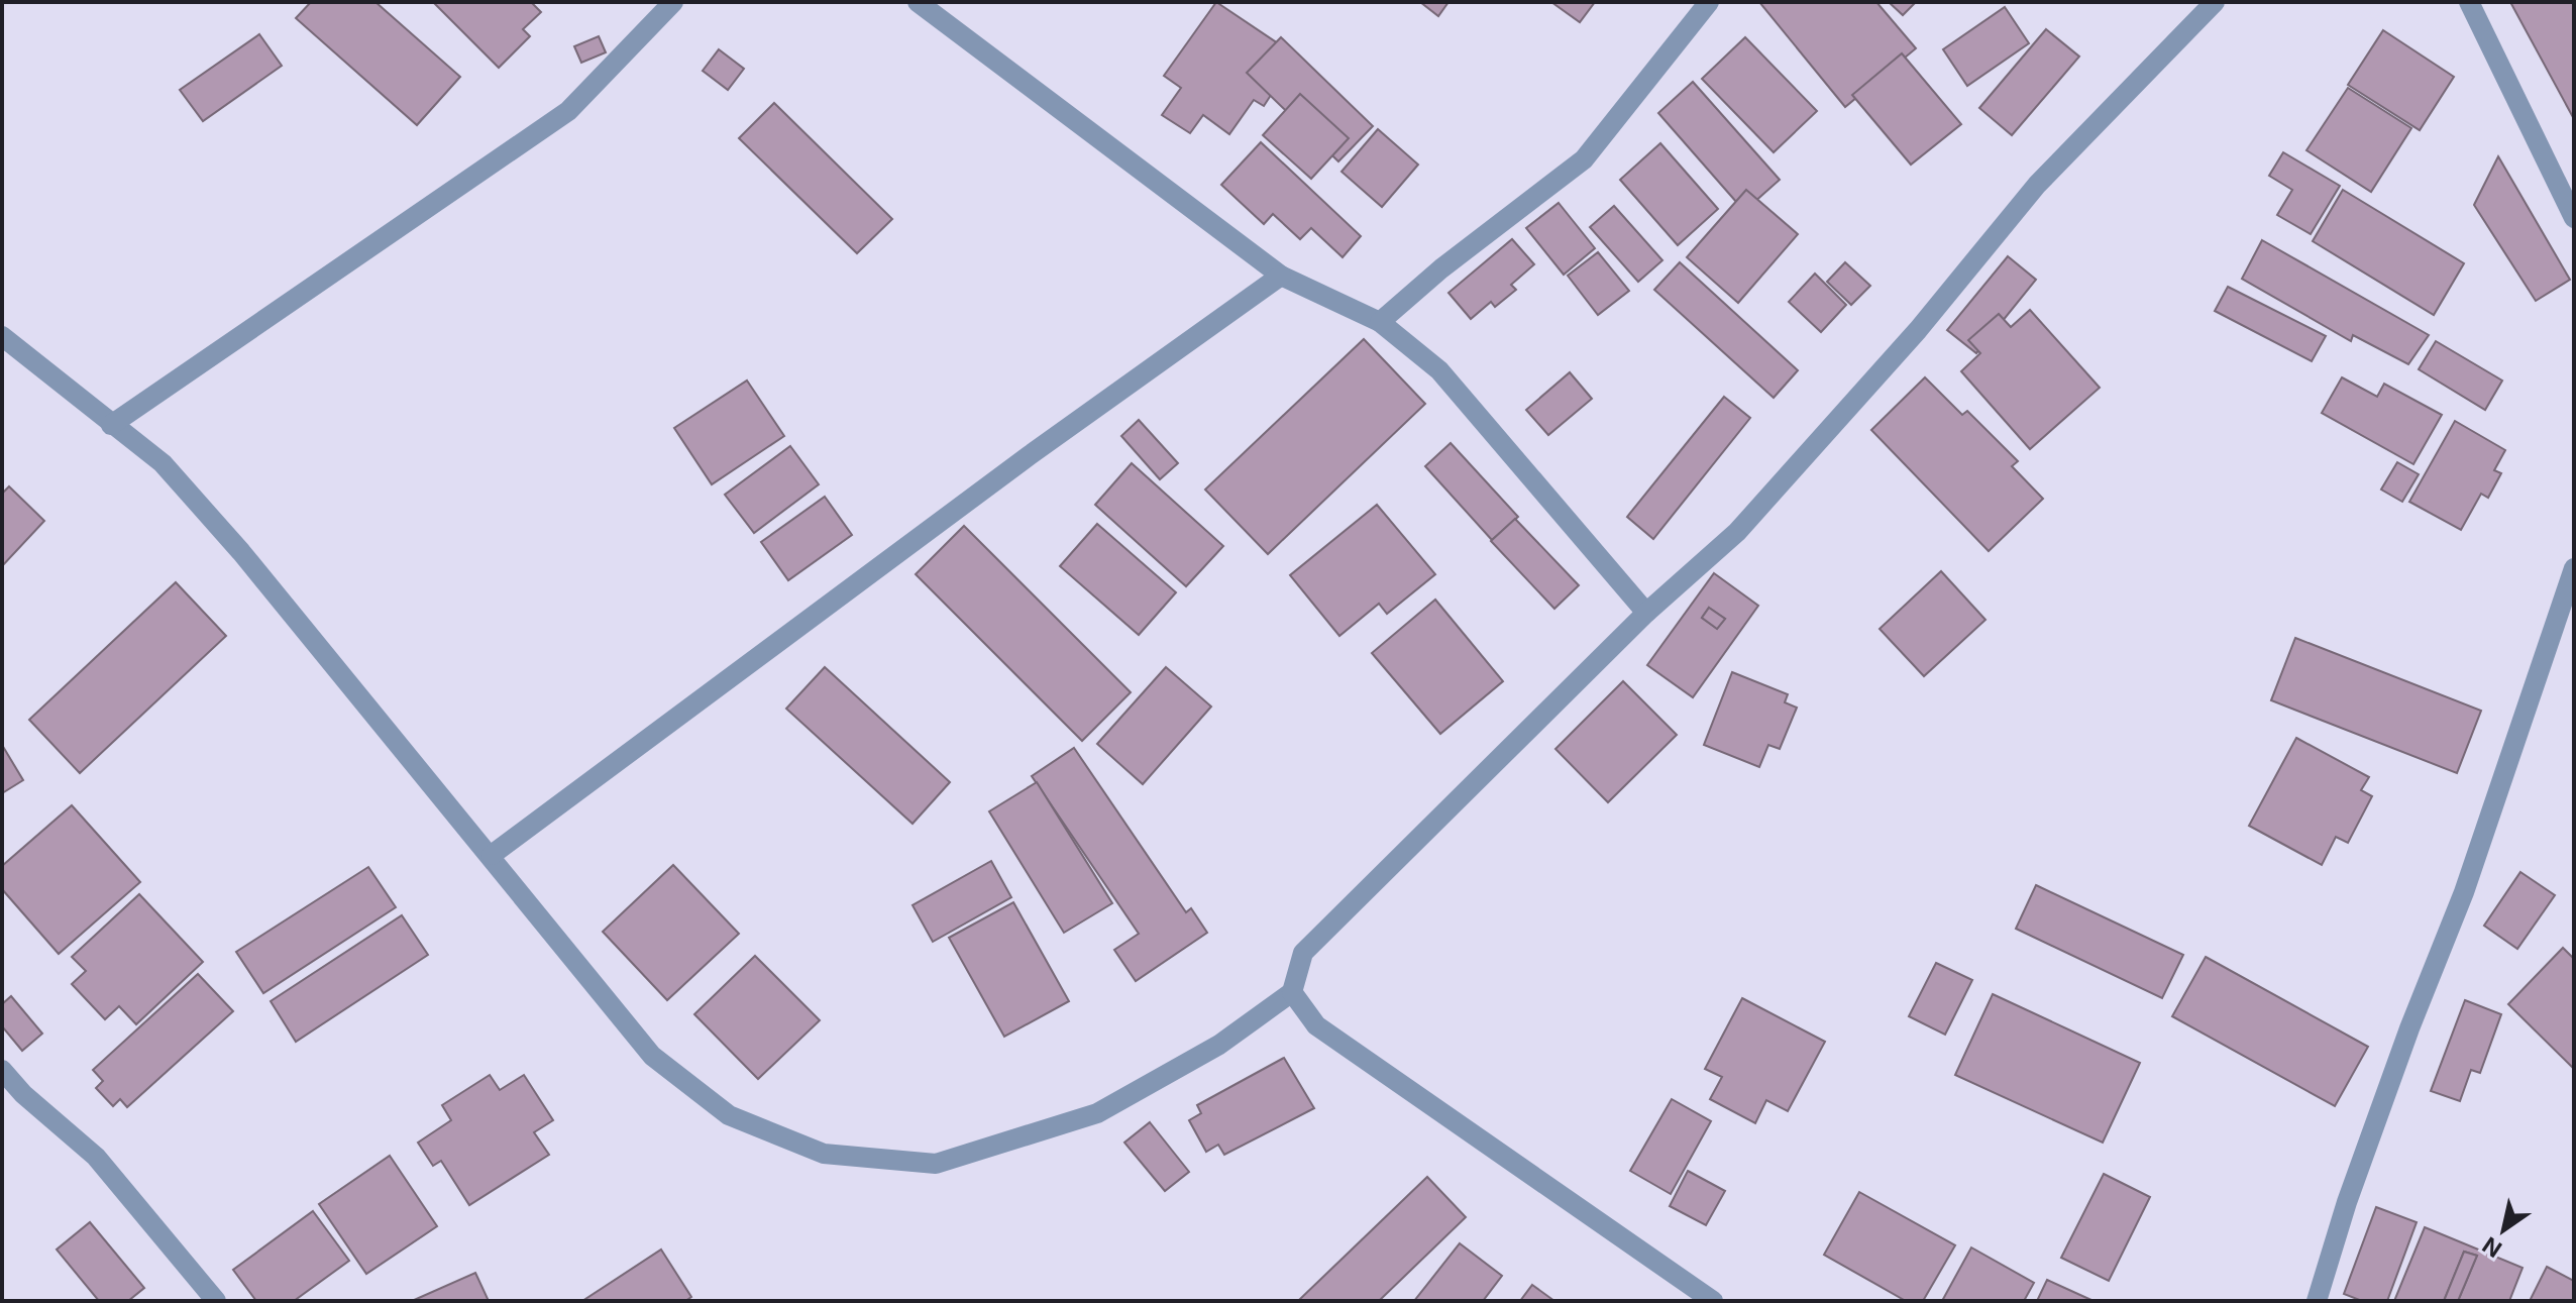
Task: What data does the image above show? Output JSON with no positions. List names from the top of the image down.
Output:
{
  "north": "bottom left"
}
